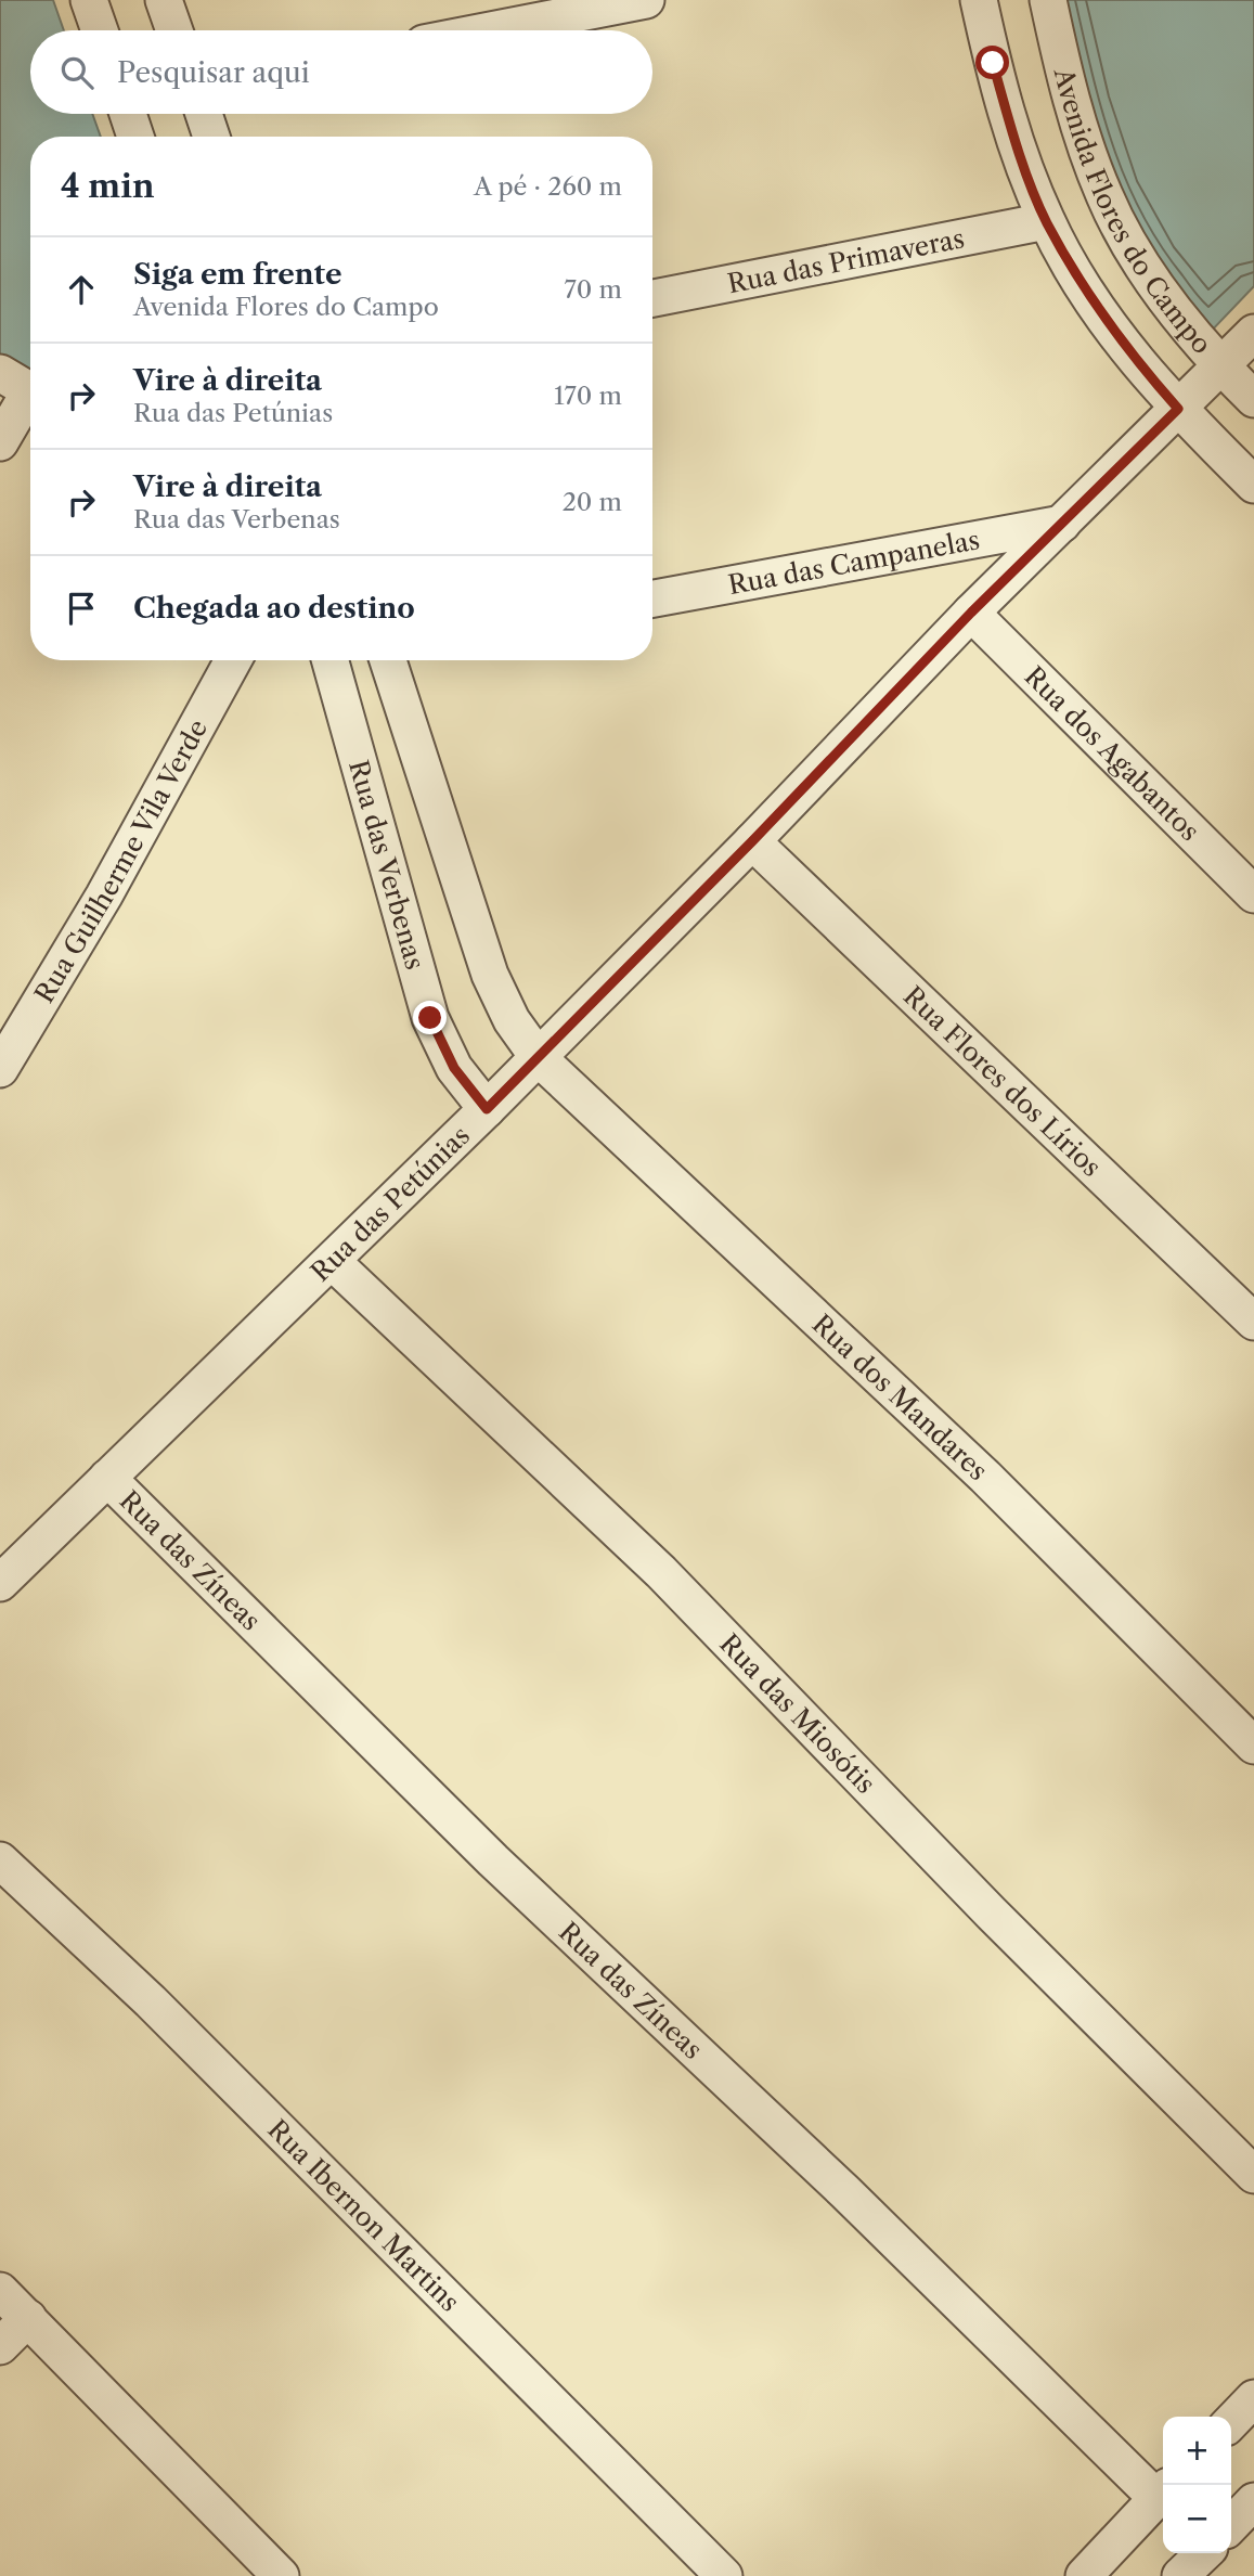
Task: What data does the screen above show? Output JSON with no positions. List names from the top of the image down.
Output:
{
  "streets": {
    "street": [
      "Avenida Flores do Campo",
      "Rua das Primaveras",
      "Rua das Campanelas",
      "Rua dos Agabantos",
      "Rua Guilherme Vila Verde",
      "Rua das Verbenas",
      "Rua Flores dos Lírios",
      "Rua das Petúnias",
      "Rua dos Mandares",
      "Rua das Zíneas",
      "Rua das Miosótis",
      "Rua Ibernon Martins"
    ]
  },
  "crossings": [
    ["Avenida Flores do Campo", "Rua das Petúnias"],
    ["Rua das Campanelas", "Rua das Petúnias"],
    ["Rua dos Agabantos", "Rua das Petúnias"],
    ["Rua das Verbenas", "Rua das Petúnias"],
    ["Rua Flores dos Lírios", "Rua das Petúnias"],
    ["Rua das Petúnias", "Rua dos Mandares"],
    ["Rua das Petúnias", "Rua das Zíneas"],
    ["Rua das Petúnias", "Rua das Miosótis"]
  ],
  "page": {
    "search": "Pesquisar aqui",
    "heading": ["4 min", "A pé · 260 m"],
    "list": [
      ["Siga em frente", "Avenida Flores do Campo", "70 m"],
      ["Vire à direita", "Rua das Petúnias", "170 m"],
      ["Vire à direita", "Rua das Verbenas", "20 m"],
      "Chegada ao destino"
    ],
    "map_buttons": ["+", "−"]
  }
}
